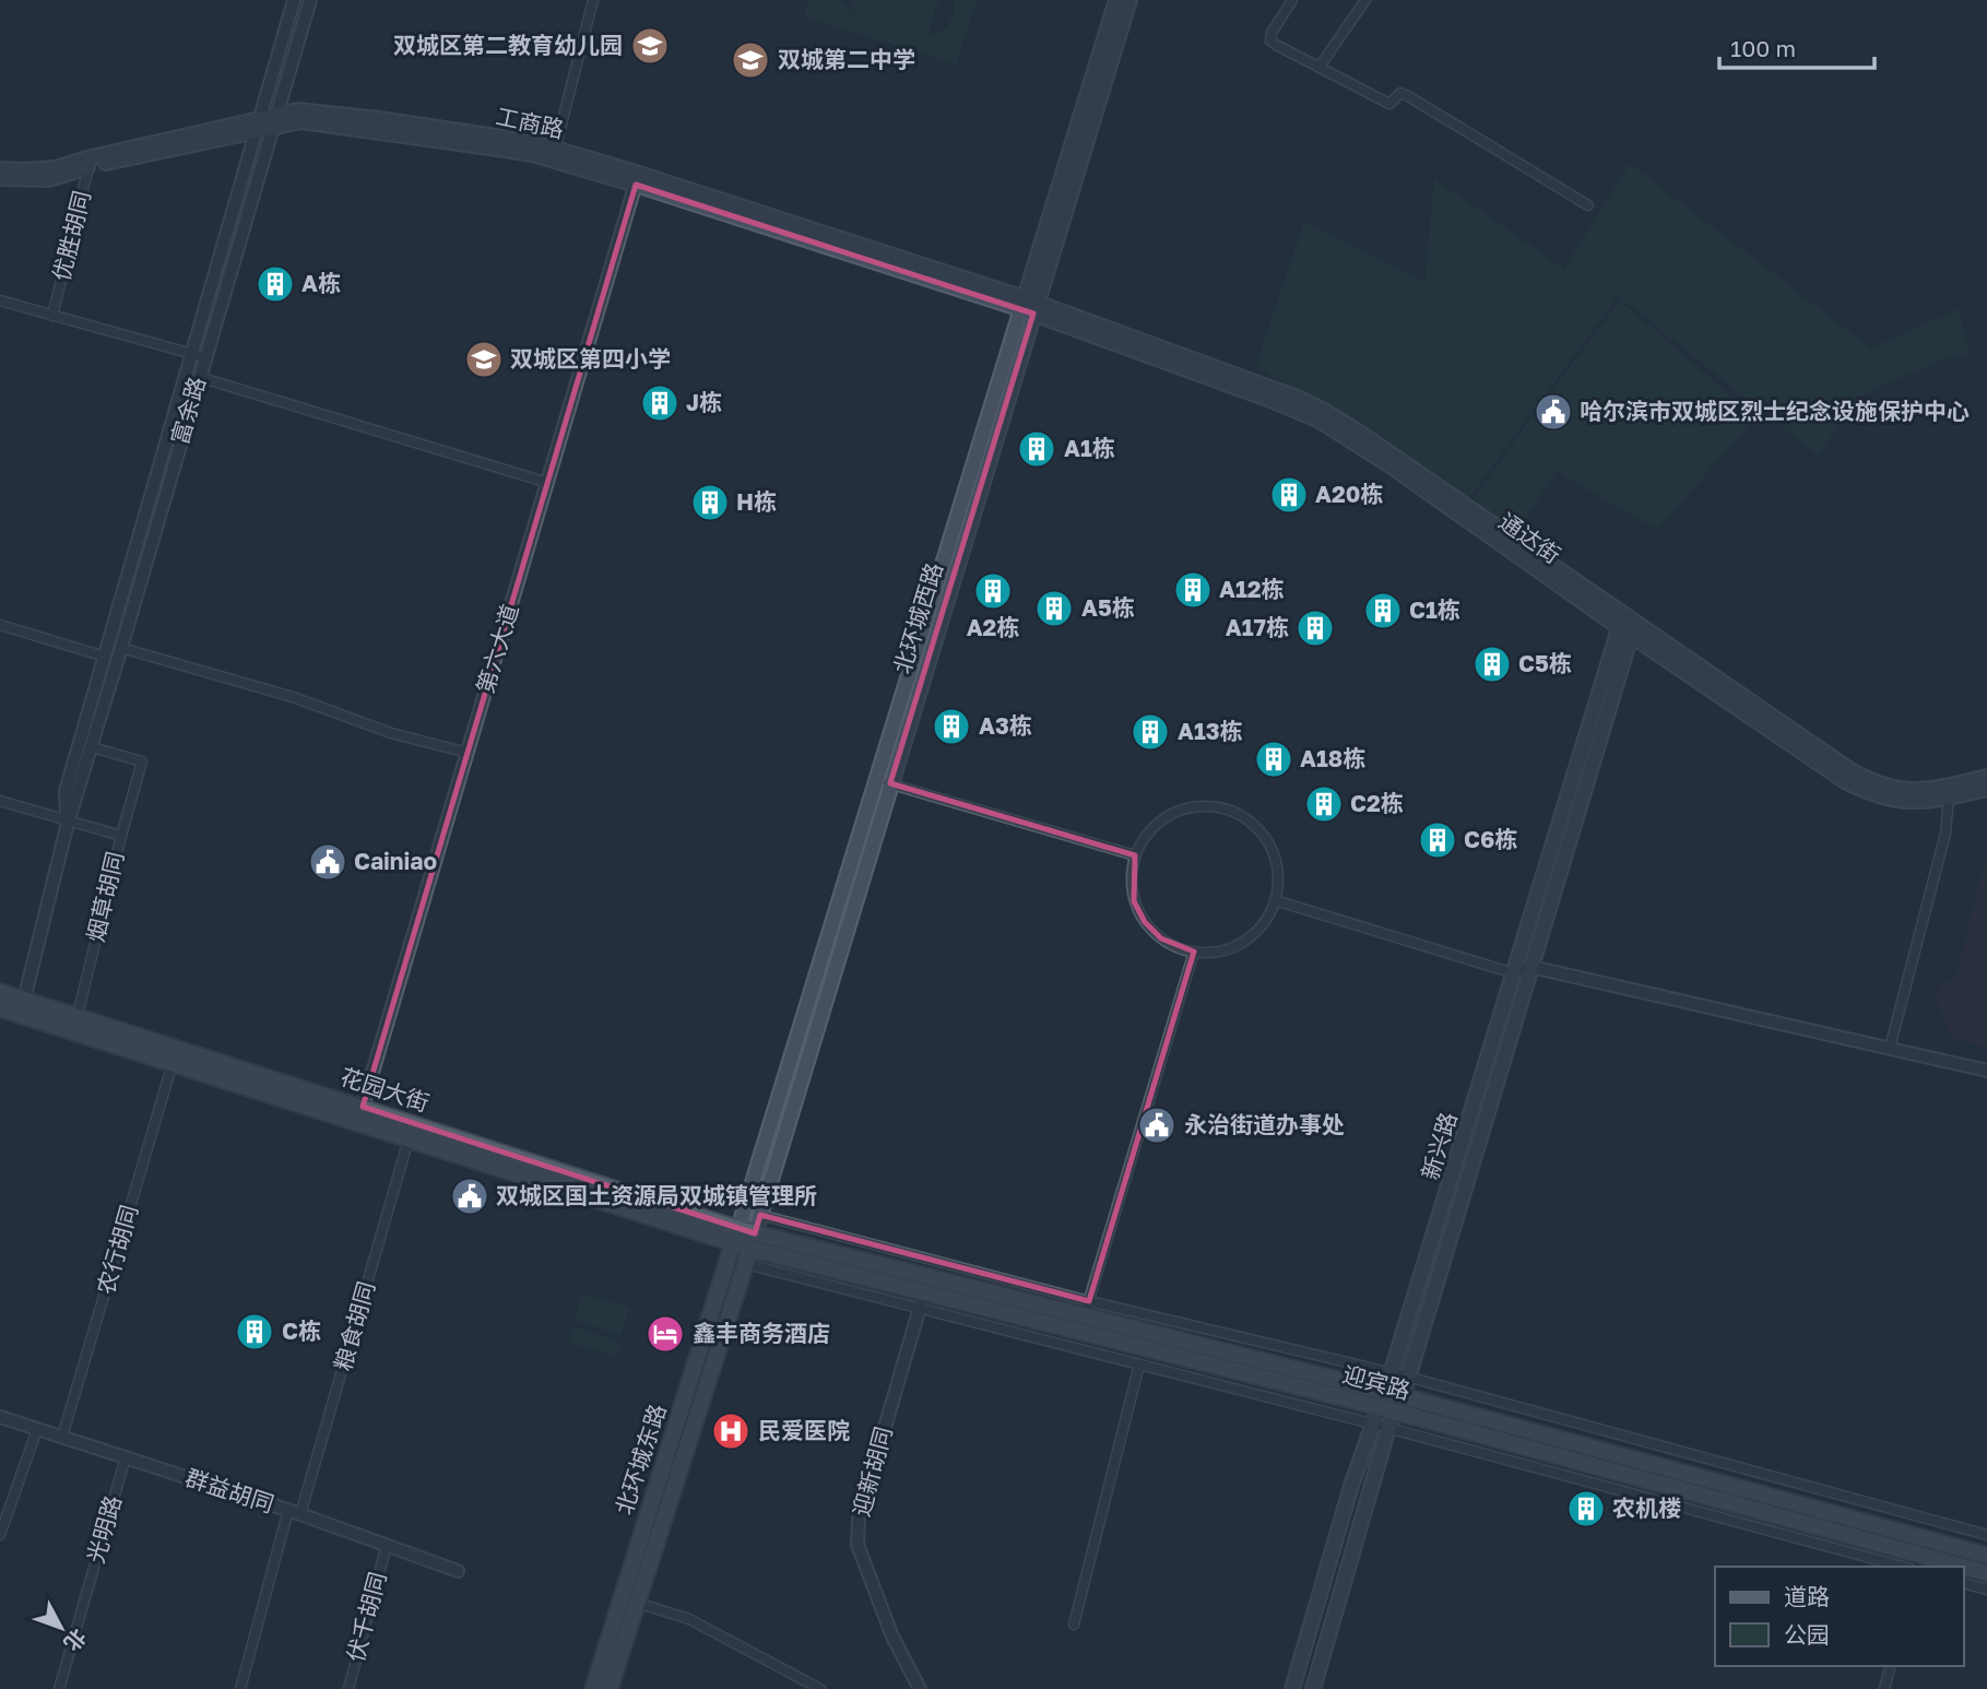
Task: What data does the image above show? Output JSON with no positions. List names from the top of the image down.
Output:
{
  "streets": {
    "main road": [
      "工商路",
      "通达街",
      "北环城西路",
      "花园大街",
      "新兴路",
      "迎宾路",
      "北环城东路"
    ],
    "street": [
      "优胜胡同",
      "富余路",
      "第六大道",
      "烟草胡同",
      "农行胡同",
      "粮食胡同",
      "迎新胡同",
      "群益胡同",
      "光明路",
      "伏千胡同"
    ]
  },
  "crossings": [
    ["工商路", "优胜胡同"],
    ["工商路", "富余路"],
    ["工商路", "通达街"],
    ["工商路", "北环城西路"],
    ["工商路", "第六大道"],
    ["富余路", "烟草胡同"],
    ["富余路", "花园大街"],
    ["通达街", "北环城西路"],
    ["通达街", "新兴路"],
    ["北环城西路", "花园大街"],
    ["北环城西路", "迎宾路"],
    ["北环城西路", "北环城东路"],
    ["第六大道", "花园大街"],
    ["烟草胡同", "花园大街"],
    ["花园大街", "农行胡同"],
    ["花园大街", "粮食胡同"],
    ["花园大街", "迎宾路"],
    ["花园大街", "北环城东路"],
    ["新兴路", "迎宾路"],
    ["农行胡同", "群益胡同"],
    ["粮食胡同", "群益胡同"],
    ["迎宾路", "北环城东路"],
    ["迎宾路", "迎新胡同"],
    ["群益胡同", "光明路"],
    ["群益胡同", "伏千胡同"]
  ],
  "places": {
    "school or university": ["双城区第二教育幼儿园", "双城第二中学", "双城区第四小学"],
    "building": [
      "A栋",
      "J栋",
      "A1栋",
      "A20栋",
      "H栋",
      "A12栋",
      "A2栋",
      "A5栋",
      "C1栋",
      "A17栋",
      "C5栋",
      "A3栋",
      "A13栋",
      "A18栋",
      "C2栋",
      "C6栋",
      "C栋",
      "农机楼"
    ],
    "public building": [
      "哈尔滨市双城区烈士纪念设施保护中心",
      "Cainiao",
      "永治街道办事处",
      "双城区国土资源局双城镇管理所"
    ],
    "hotel": ["鑫丰商务酒店"],
    "hospital": ["民爱医院"]
  },
  "legend": ["道路", "公园"],
  "scale_bar": "100 m",
  "north": "bottom right"
}
